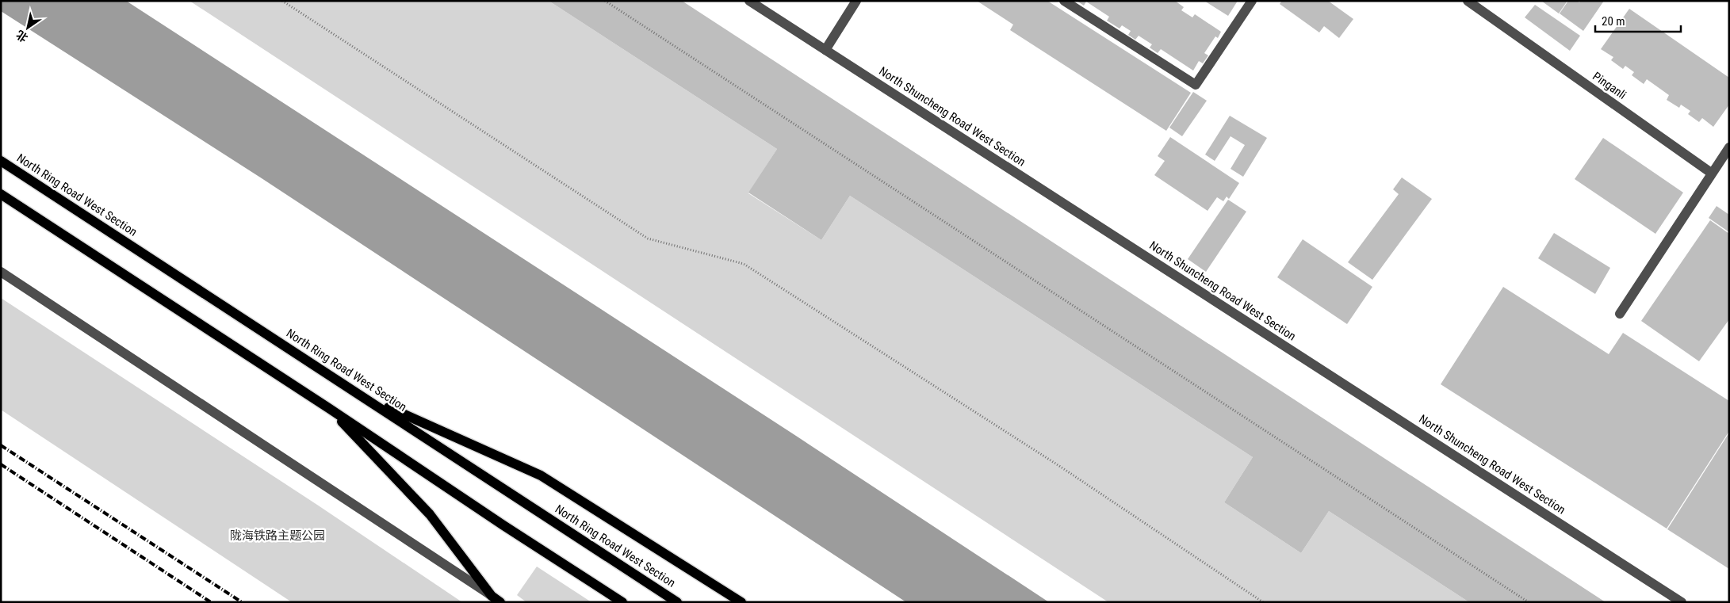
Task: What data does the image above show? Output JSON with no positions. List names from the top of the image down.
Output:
{
  "streets": {
    "main road": ["North Ring Road West Section"],
    "street": ["Pinganli", "North Shuncheng Road West Section"]
  },
  "parks": ["陇海铁路主题公园"],
  "scale_bar": "20 m",
  "north": "bottom left"
}
